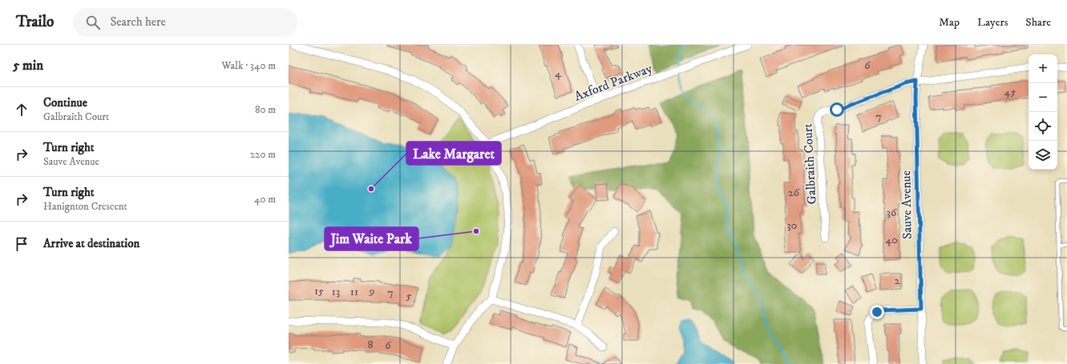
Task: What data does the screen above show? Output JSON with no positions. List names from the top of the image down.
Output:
{
  "streets": {
    "street": ["Axford Parkway", "Galbraith Court", "Sauve Avenue"]
  },
  "crossings": [
    ["Galbraith Court", "Sauve Avenue"]
  ],
  "places": ["Lake Margaret", "Jim Waite Park"],
  "house_numbers": [
    "6",
    "4",
    "45",
    "7",
    "26",
    "36",
    "30",
    "40",
    "2",
    "15",
    "9",
    "13",
    "11",
    "7",
    "5",
    "8",
    "6"
  ],
  "page": {
    "header": "Trailo",
    "search": "Search here",
    "nav": ["Map", "Layers", "Share"],
    "heading": ["5 min", "Walk · 340 m"],
    "map_buttons": ["+", "−"],
    "list": [
      ["Continue", "Galbraith Court", "80 m"],
      ["Turn right", "Sauve Avenue", "220 m"],
      ["Turn right", "Hanignton Crescent", "40 m"],
      "Arrive at destination"
    ]
  }
}
